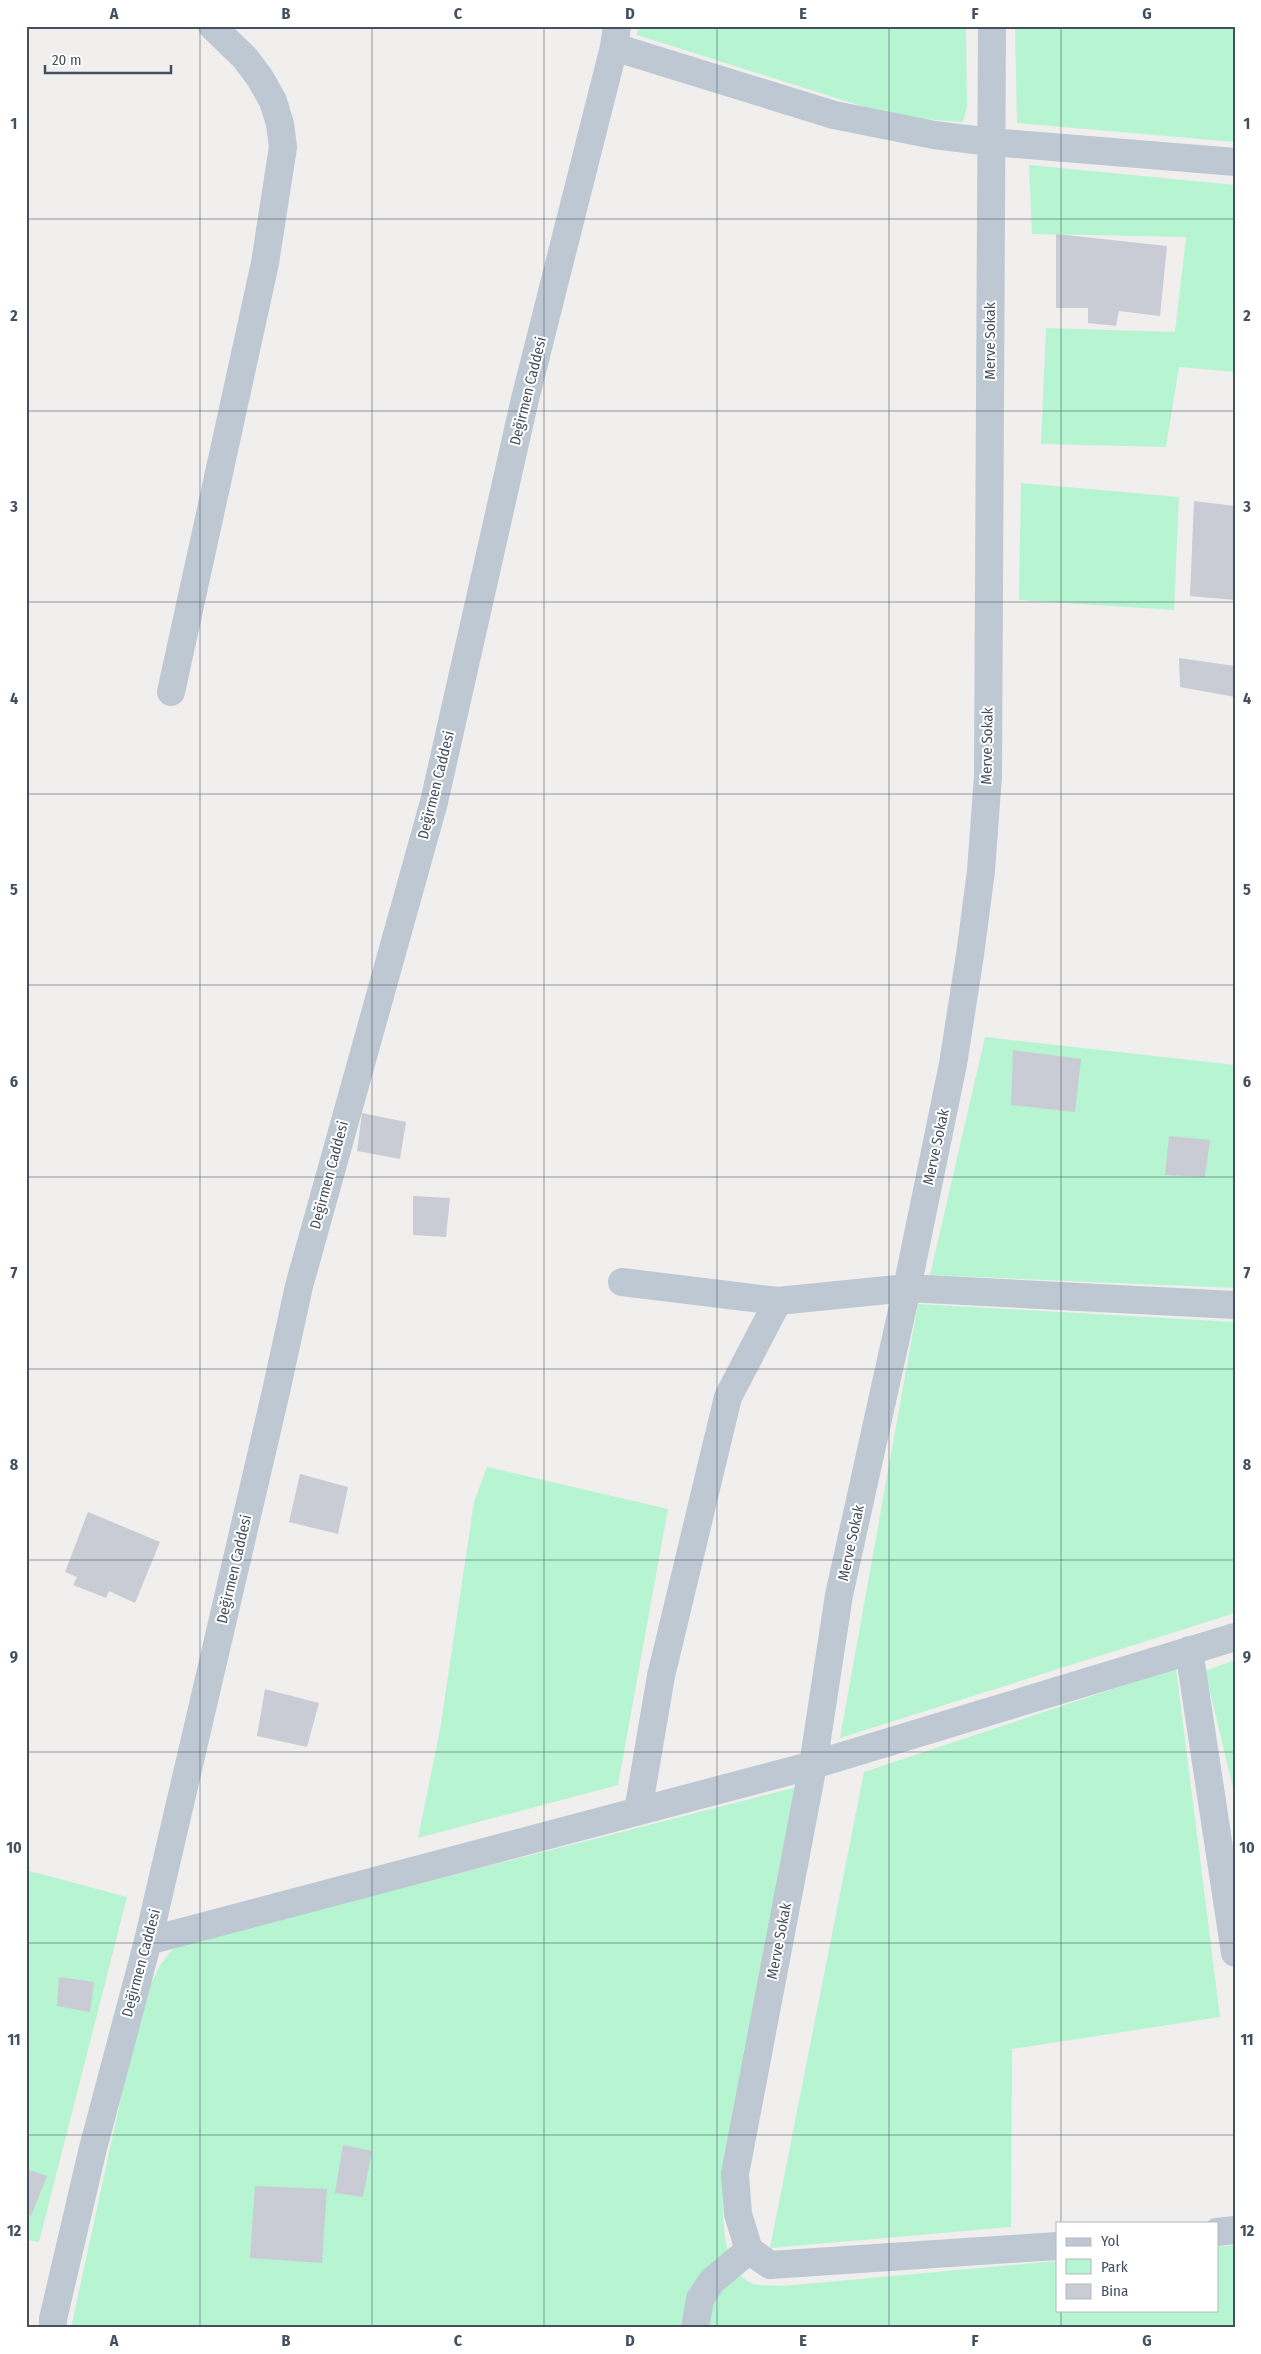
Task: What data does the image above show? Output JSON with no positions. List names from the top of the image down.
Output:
{
  "streets": {
    "street": ["Merve Sokak", "Değirmen Caddesi"]
  },
  "legend": ["Yol", "Park", "Bina"],
  "scale_bar": "20 m",
  "grid": {
    "columns": [
      "A",
      "B",
      "C",
      "D",
      "E",
      "F",
      "G"
    ],
    "rows": [
      "1",
      "2",
      "3",
      "4",
      "5",
      "6",
      "7",
      "8",
      "9",
      "10",
      "11",
      "12"
    ]
  }
}
